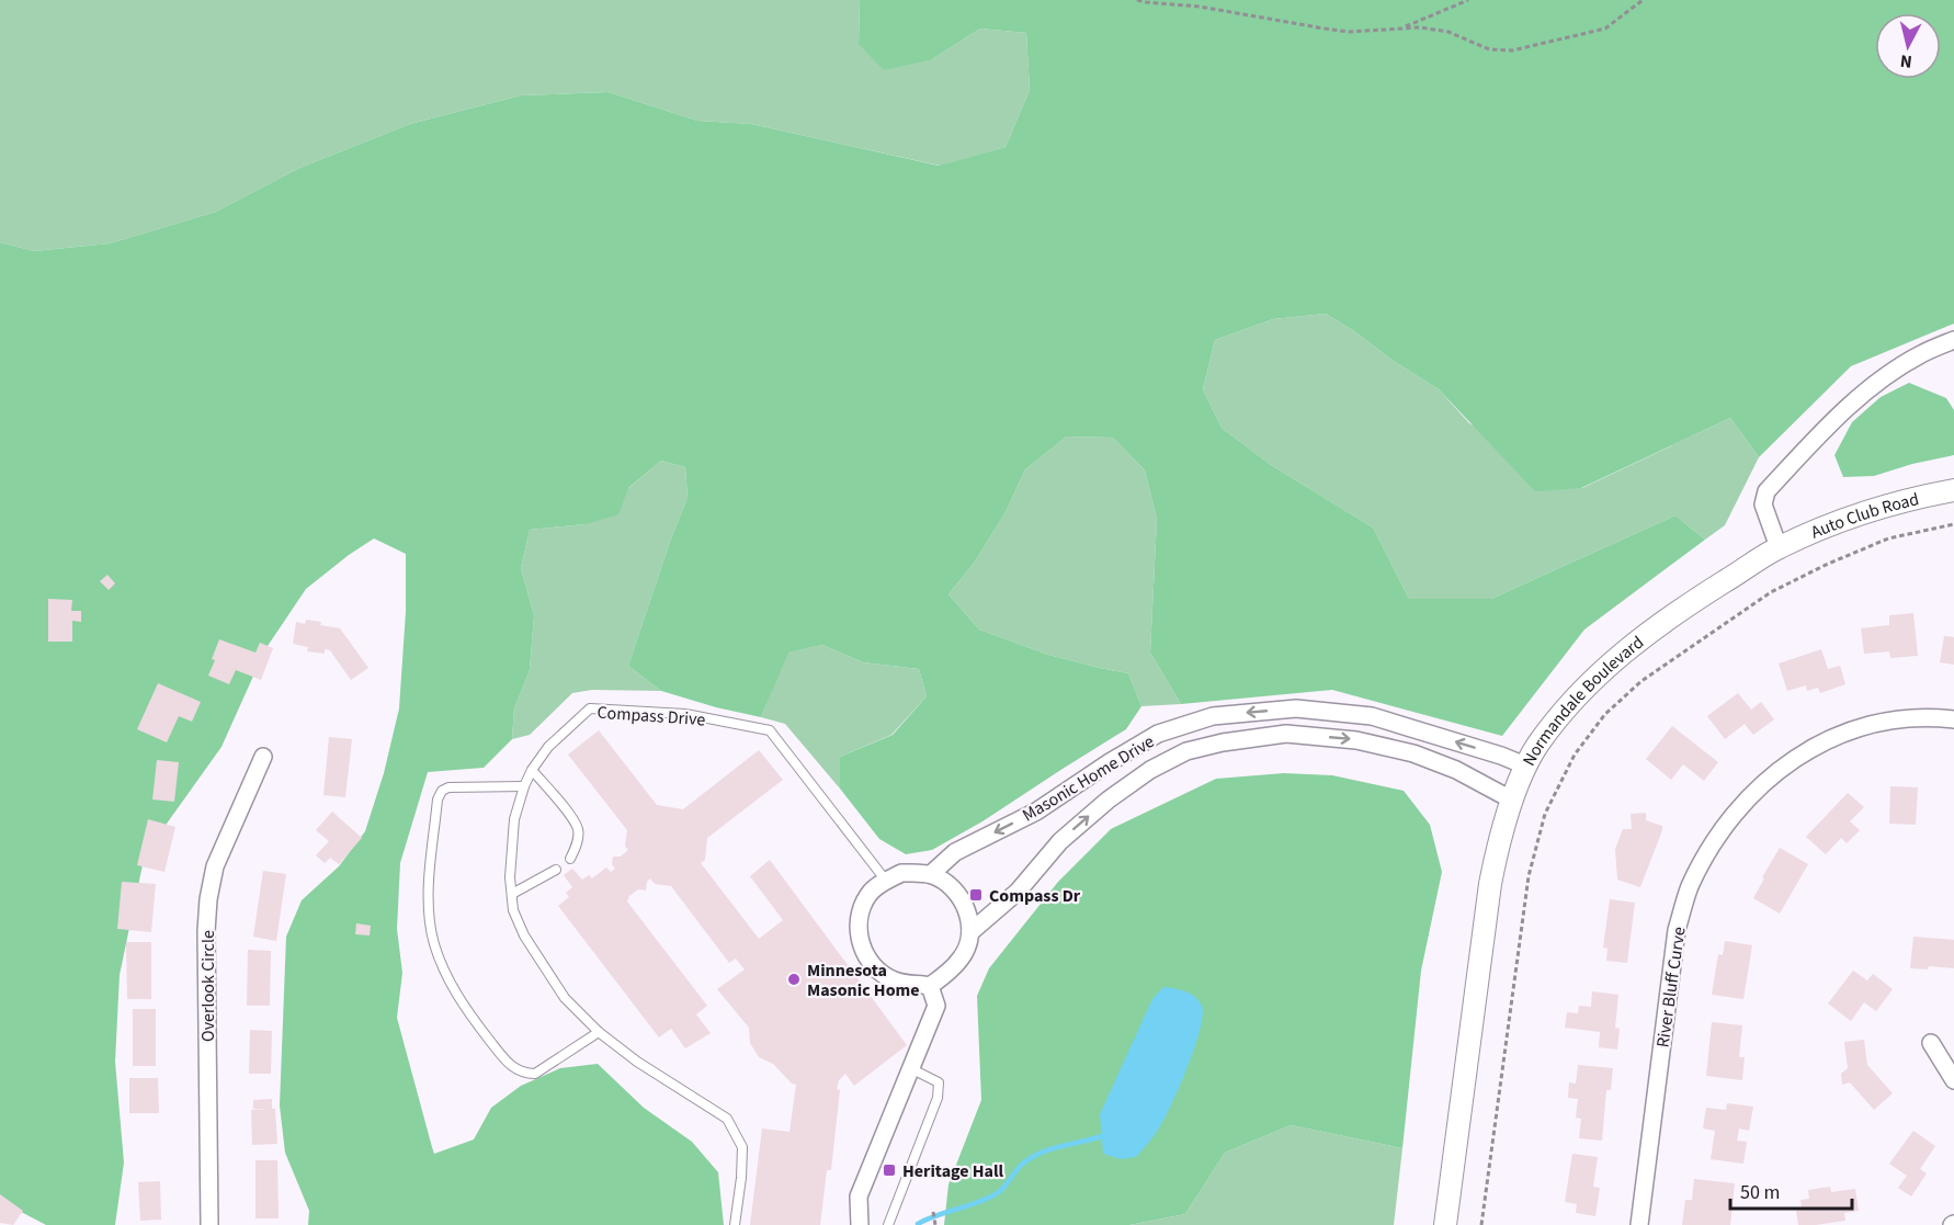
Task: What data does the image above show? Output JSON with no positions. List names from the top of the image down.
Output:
{
  "streets": {
    "street": [
      "Auto Club Road",
      "Normandale Boulevard",
      "Masonic Home Drive",
      "Overlook Circle",
      "River Bluff Curve"
    ],
    "lane": ["Compass Drive"]
  },
  "crossings": [
    ["Auto Club Road", "Normandale Boulevard"],
    ["Normandale Boulevard", "Masonic Home Drive"],
    ["Compass Drive", "Masonic Home Drive"]
  ],
  "places": {
    "transit": ["Compass Dr", "Heritage Hall"],
    "other": ["Minnesota Masonic Home"]
  },
  "scale_bar": "50 m",
  "north": "bottom"
}
